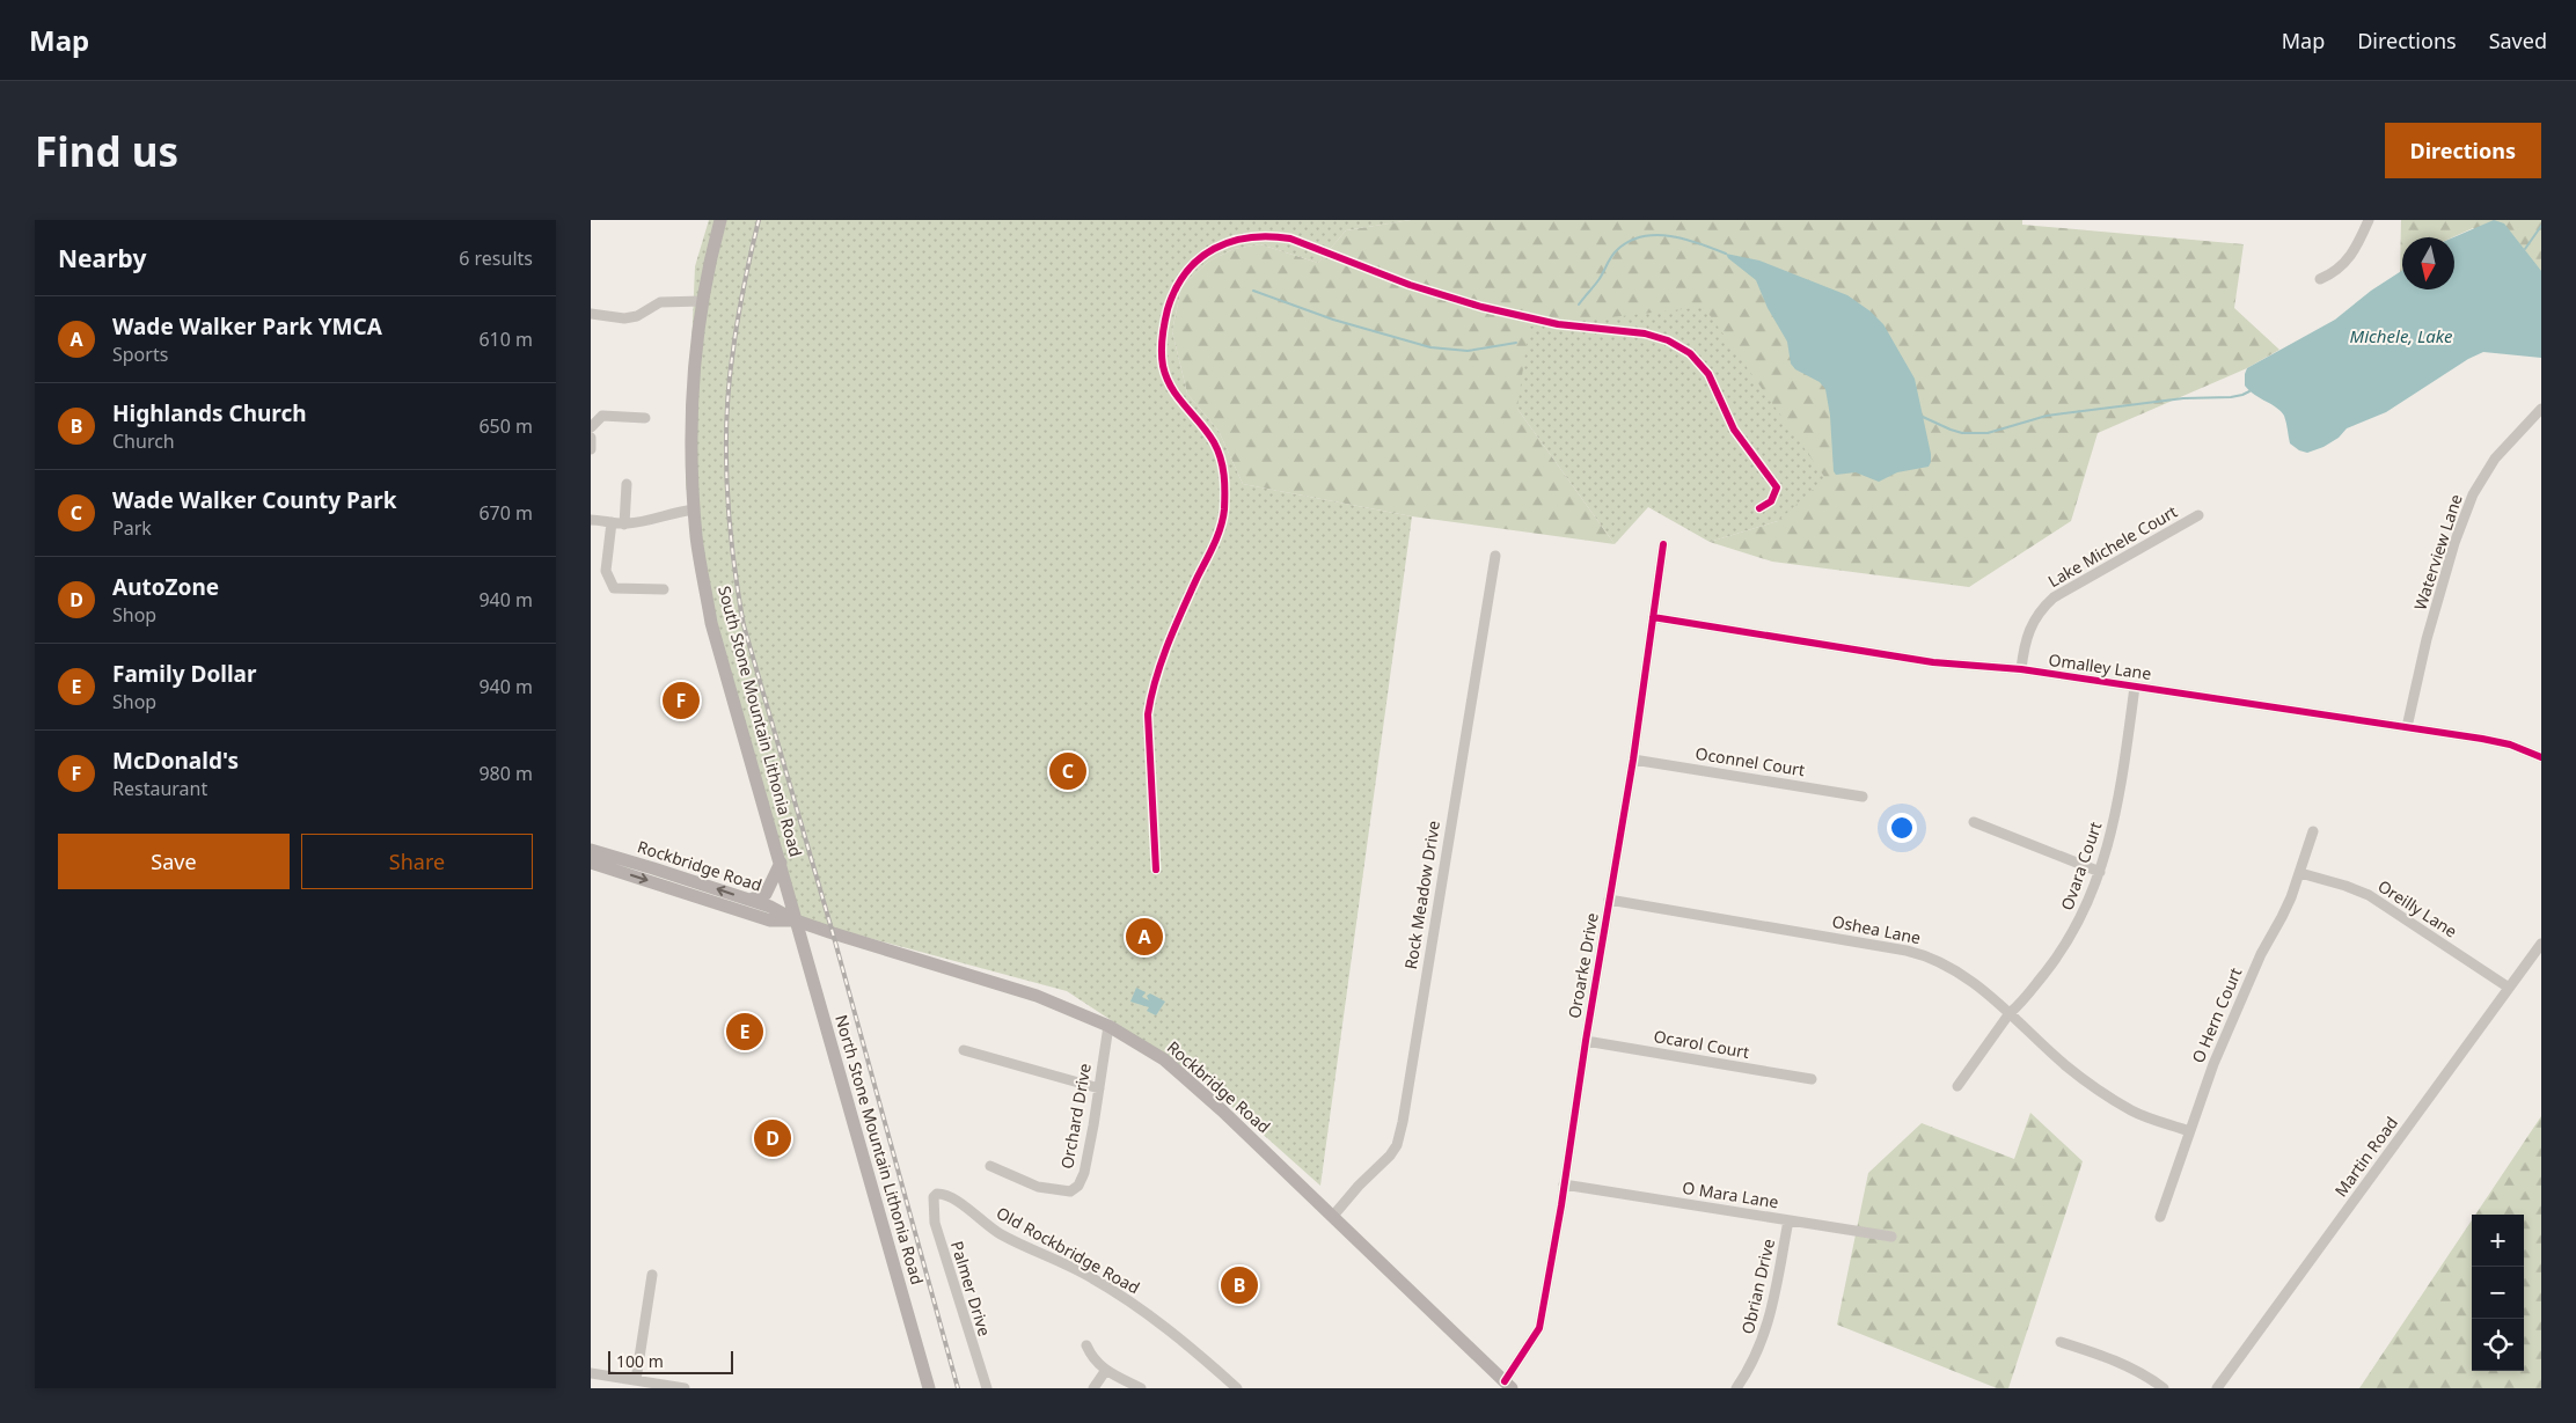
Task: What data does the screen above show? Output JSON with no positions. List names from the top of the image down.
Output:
{
  "streets": {
    "main road": ["South Stone Mountain Lithonia Road", "Rockbridge Road", "North Stone Mountain Lithonia Road"],
    "street": [
      "Lake Michele Court",
      "Waterview Lane",
      "Omalley Lane",
      "Oconnel Court",
      "Ovara Court",
      "Rock Meadow Drive",
      "Oreilly Lane",
      "Oshea Lane",
      "Oroarke Drive",
      "O Hern Court",
      "Ocarol Court",
      "Orchard Drive",
      "Martin Road",
      "O Mara Lane",
      "Old Rockbridge Road",
      "Obrian Drive",
      "Palmer Drive"
    ]
  },
  "crossings": [
    ["Lake Michele Court", "Omalley Lane"],
    ["Waterview Lane", "Omalley Lane"],
    ["Omalley Lane", "Ovara Court"],
    ["Omalley Lane", "Oroarke Drive"],
    ["South Stone Mountain Lithonia Road", "Rockbridge Road"],
    ["South Stone Mountain Lithonia Road", "North Stone Mountain Lithonia Road"],
    ["Oconnel Court", "Oroarke Drive"],
    ["Rockbridge Road", "Rock Meadow Drive"],
    ["Rockbridge Road", "Oroarke Drive"],
    ["Rockbridge Road", "Orchard Drive"],
    ["Rockbridge Road", "North Stone Mountain Lithonia Road"],
    ["Ovara Court", "Oshea Lane"],
    ["Oreilly Lane", "O Hern Court"],
    ["Oreilly Lane", "Martin Road"],
    ["Oshea Lane", "Oroarke Drive"],
    ["Oshea Lane", "O Hern Court"],
    ["Oroarke Drive", "Ocarol Court"],
    ["Oroarke Drive", "O Mara Lane"],
    ["O Mara Lane", "Obrian Drive"],
    ["Old Rockbridge Road", "Palmer Drive"]
  ],
  "water": ["Michele, Lake"],
  "scale_bar": "100 m",
  "north": "bottom",
  "page": {
    "header": "Map",
    "nav": ["Map", "Directions", "Saved"],
    "buttons": [
      "Directions",
      ["Save", "Share"]
    ],
    "title": "Find us",
    "heading": ["Nearby", "6 results"],
    "list": [
      {
        "mark": "A",
        "name": "Wade Walker Park YMCA",
        "note": "Sports",
        "value": "610 m"
      },
      {
        "mark": "B",
        "name": "Highlands Church",
        "note": "Church",
        "value": "650 m"
      },
      {
        "mark": "C",
        "name": "Wade Walker County Park",
        "note": "Park",
        "value": "670 m"
      },
      {
        "mark": "D",
        "name": "AutoZone",
        "note": "Shop",
        "value": "940 m"
      },
      {
        "mark": "E",
        "name": "Family Dollar",
        "note": "Shop",
        "value": "940 m"
      },
      {
        "mark": "F",
        "name": "McDonald's",
        "note": "Restaurant",
        "value": "980 m"
      }
    ],
    "pins": [
      "F",
      "C",
      "A",
      "E",
      "D",
      "B"
    ],
    "map_buttons": ["+", "−"],
    "scale": "100 m"
  }
}
